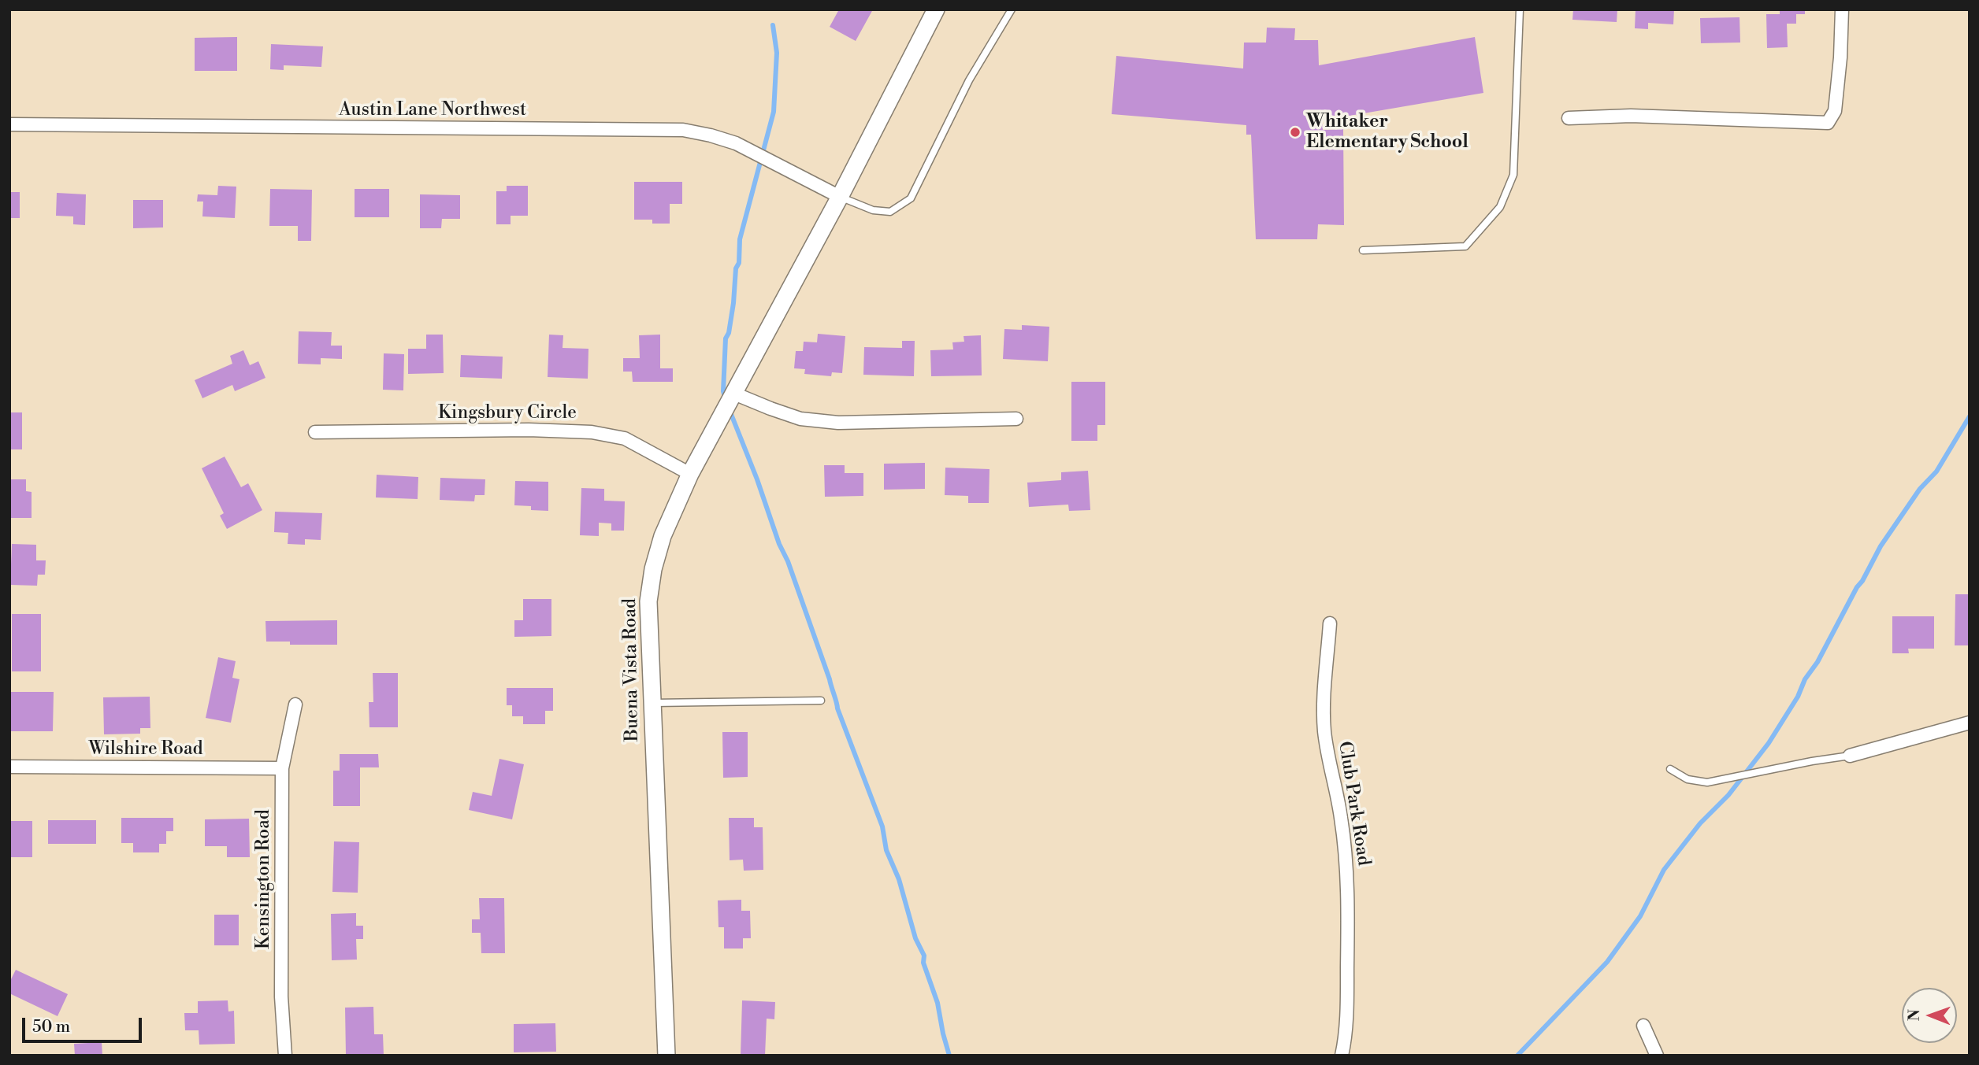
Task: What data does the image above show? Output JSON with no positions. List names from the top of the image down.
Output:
{
  "streets": {
    "street": [
      "Austin Lane Northwest",
      "Kingsbury Circle",
      "Buena Vista Road",
      "Wilshire Road",
      "Club Park Road",
      "Kensington Road"
    ]
  },
  "crossings": [
    ["Austin Lane Northwest", "Buena Vista Road"],
    ["Kingsbury Circle", "Buena Vista Road"],
    ["Wilshire Road", "Kensington Road"]
  ],
  "places": ["Whitaker Elementary School"],
  "scale_bar": "50 m",
  "north": "left"
}
